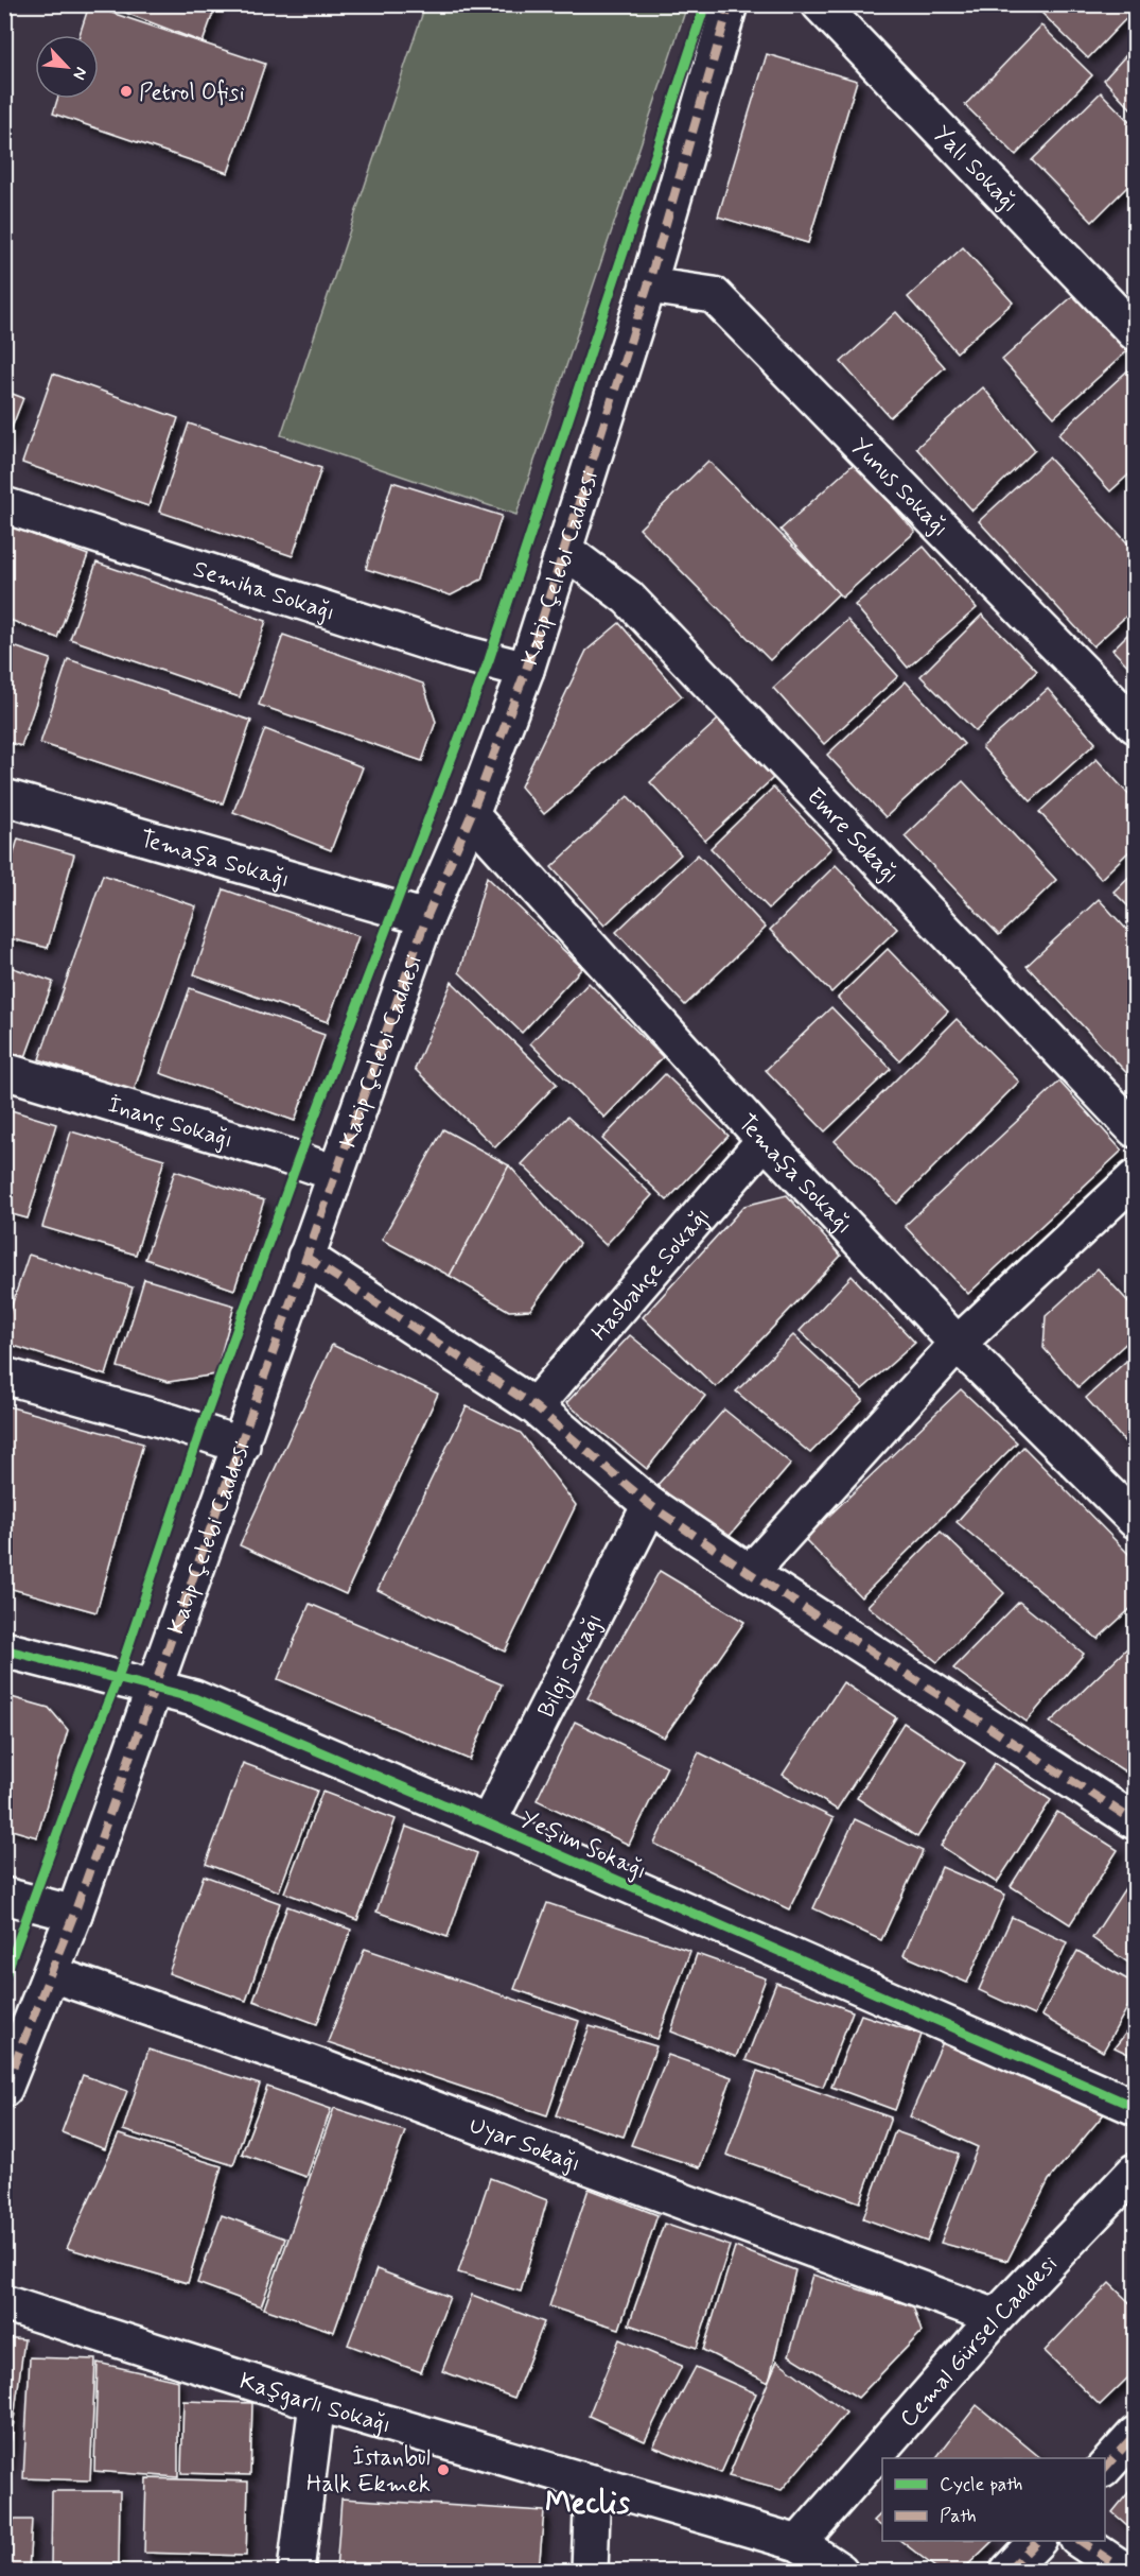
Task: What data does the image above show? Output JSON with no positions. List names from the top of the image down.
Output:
{
  "streets": {
    "street": [
      "Yalı Sokağı",
      "Yunus Sokağı",
      "Katip Çelebi Caddesi",
      "Semiha Sokağı",
      "Emre Sokağı",
      "Temaşa Sokağı",
      "İnanç Sokağı",
      "Hasbahçe Sokağı",
      "Bilgi Sokağı",
      "Yeşim Sokağı",
      "Uyar Sokağı",
      "Cemal Gürsel Caddesi",
      "Kaşgarlı Sokağı"
    ]
  },
  "crossings": [
    ["Yunus Sokağı", "Katip Çelebi Caddesi"],
    ["Katip Çelebi Caddesi", "Semiha Sokağı"],
    ["Katip Çelebi Caddesi", "Emre Sokağı"],
    ["Katip Çelebi Caddesi", "Temaşa Sokağı"],
    ["Katip Çelebi Caddesi", "İnanç Sokağı"],
    ["Katip Çelebi Caddesi", "Yeşim Sokağı"],
    ["Katip Çelebi Caddesi", "Uyar Sokağı"],
    ["Temaşa Sokağı", "Hasbahçe Sokağı"],
    ["Bilgi Sokağı", "Yeşim Sokağı"],
    ["Uyar Sokağı", "Cemal Gürsel Caddesi"],
    ["Cemal Gürsel Caddesi", "Kaşgarlı Sokağı"]
  ],
  "districts": ["Meclis"],
  "places": ["Petrol Ofisi", "İstanbul Halk Ekmek"],
  "legend": ["Cycle path", "Path"],
  "north": "bottom right"
}
